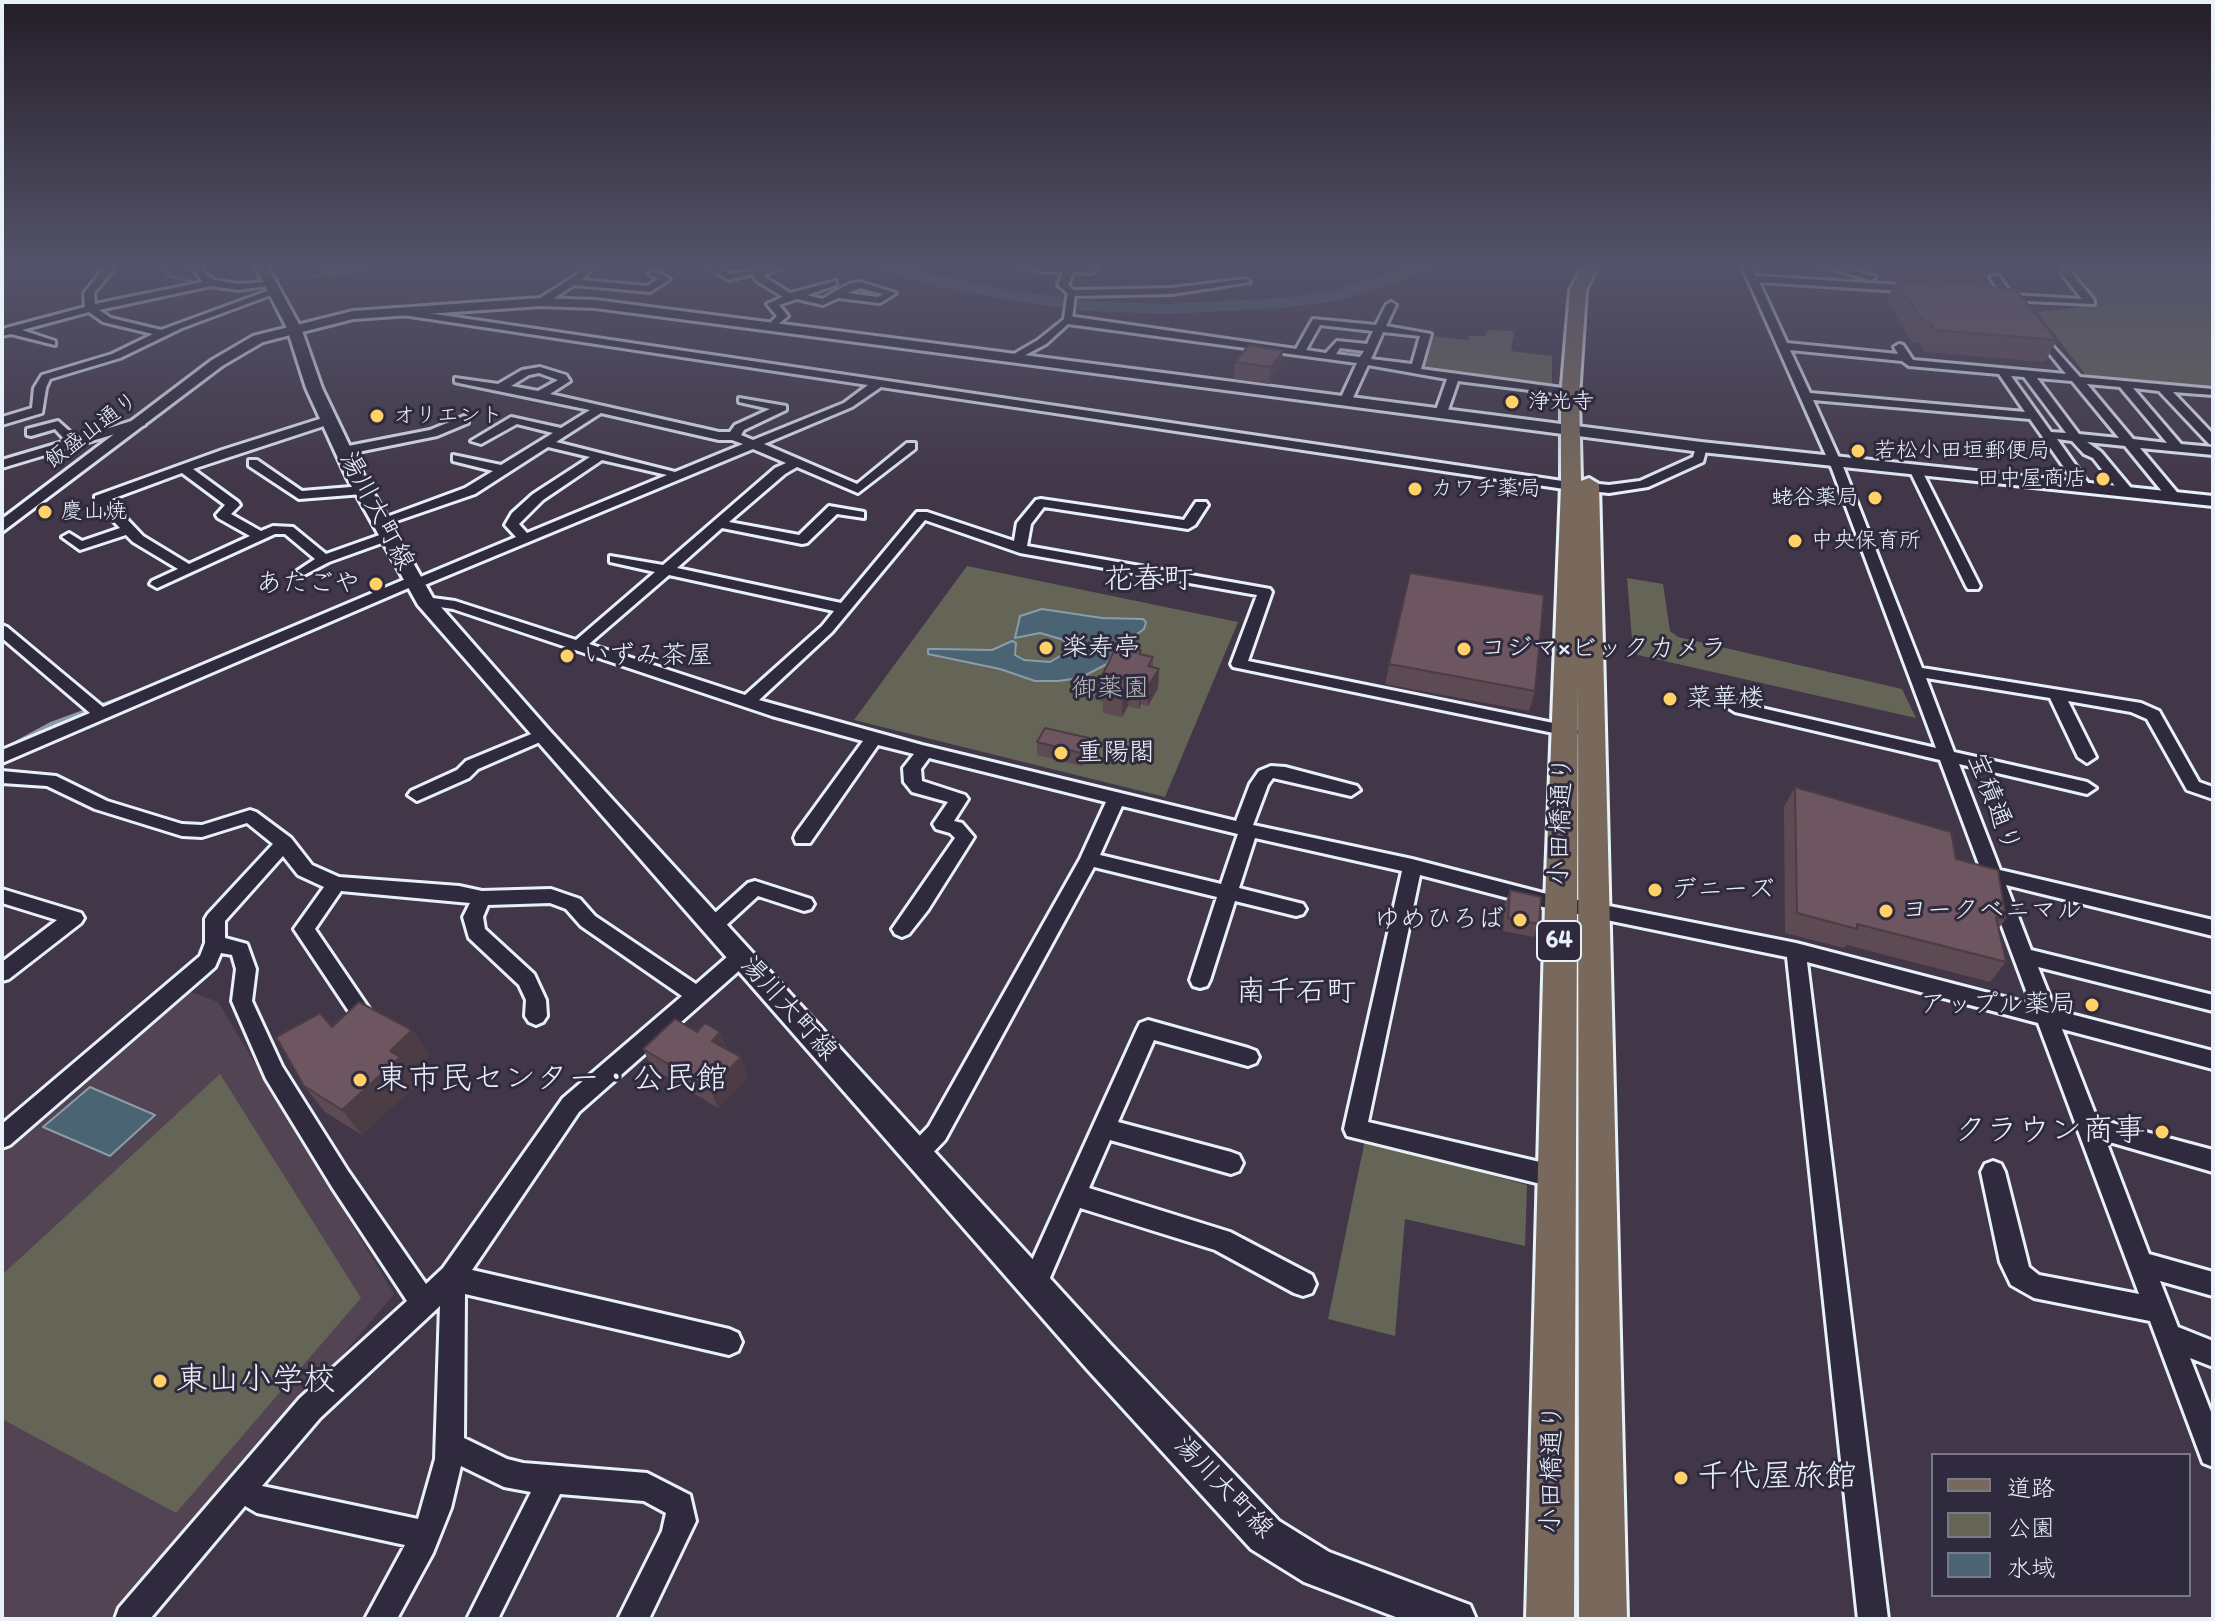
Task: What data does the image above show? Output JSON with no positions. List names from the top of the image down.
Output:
{
  "streets": {
    "main road": ["湯川大町線", "小田橋通り", "64"],
    "street": ["飯盛山通り", "宝積通り"]
  },
  "crossings": [
    ["飯盛山通り", "宝積通り"],
    ["飯盛山通り", "小田橋通り"]
  ],
  "districts": ["花春町", "南千石町"],
  "parks": ["御薬園"],
  "places": [
    "浄光寺",
    "オリエント",
    "若松小田垣郵便局",
    "田中屋商店",
    "カワチ薬局",
    "蛯谷薬局",
    "慶山焼",
    "中央保育所",
    "あたごや",
    "楽寿亭",
    "コジマ×ビックカメラ",
    "いずみ茶屋",
    "菜華楼",
    "重陽閣",
    "デニーズ",
    "ヨークベニマル",
    "ゆめひろば",
    "アップル薬局",
    "東市民センター・公民館",
    "クラウン商事",
    "東山小学校",
    "千代屋旅館"
  ],
  "legend": ["道路", "公園", "水域"]
}
